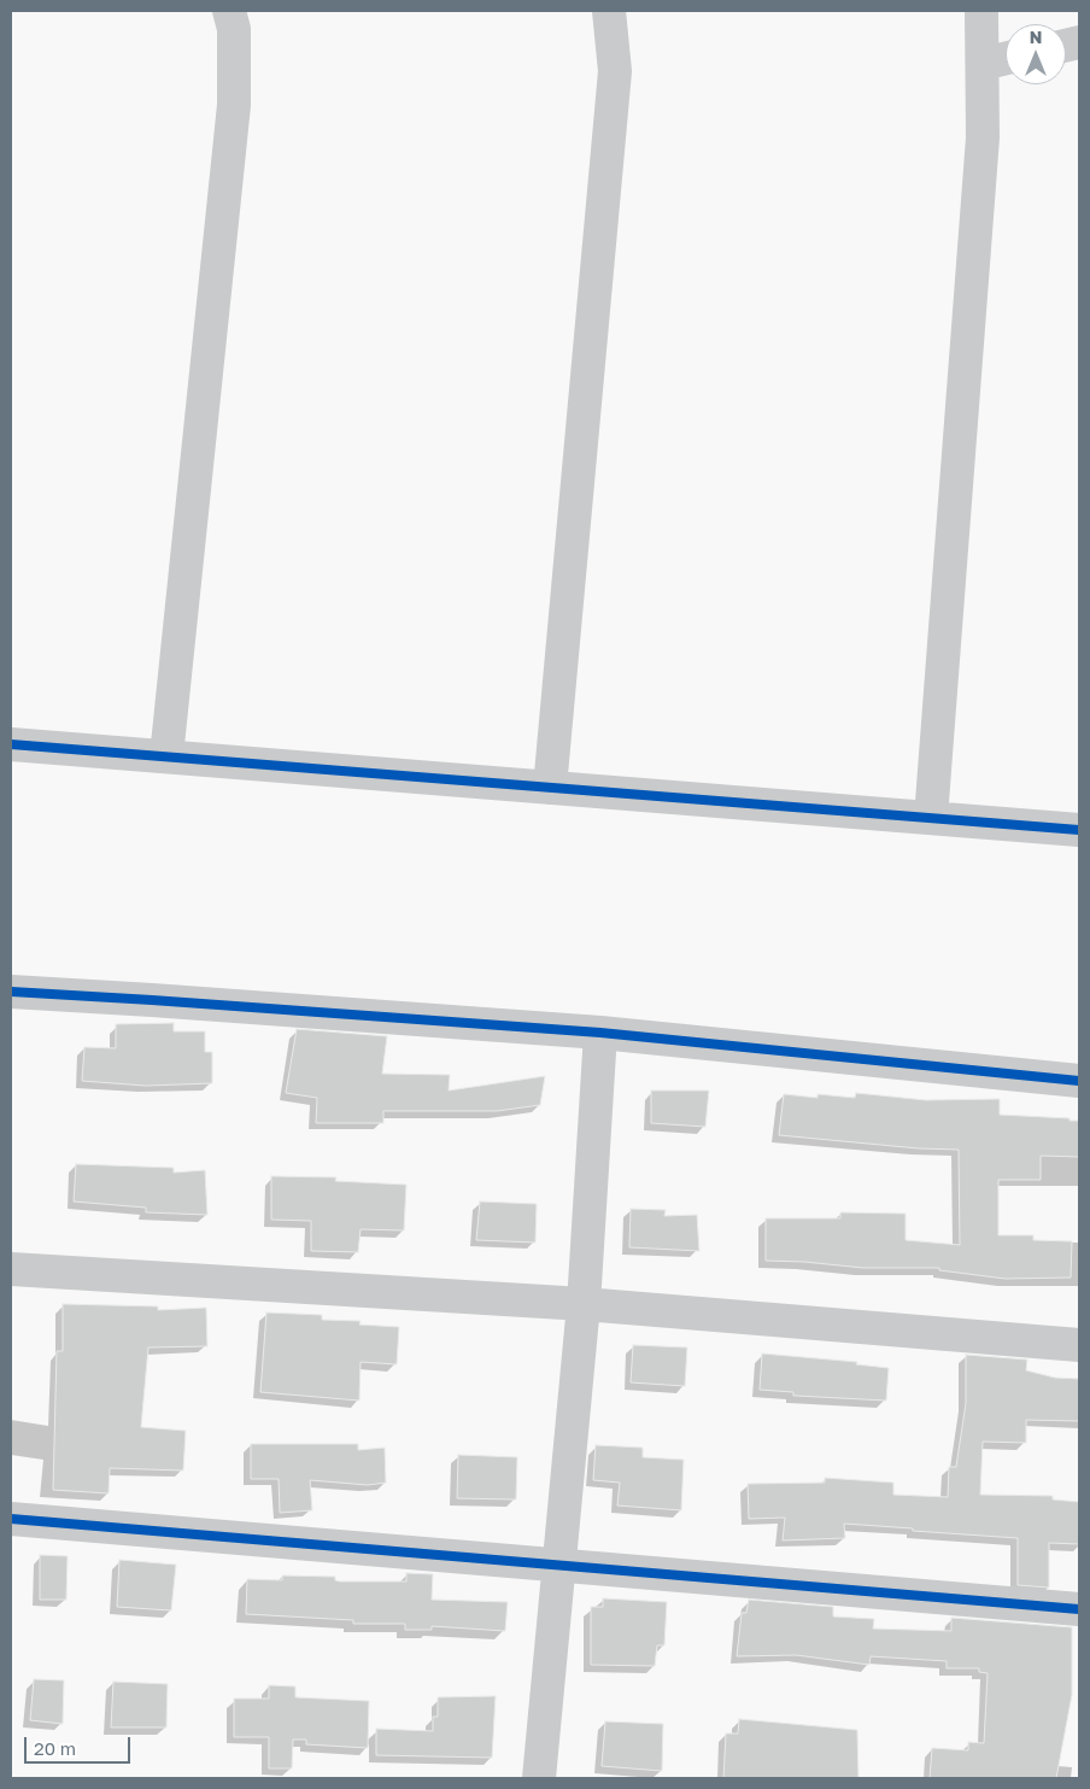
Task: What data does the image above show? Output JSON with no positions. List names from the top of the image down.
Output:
{
  "scale_bar": "20 m",
  "north": "top"
}
